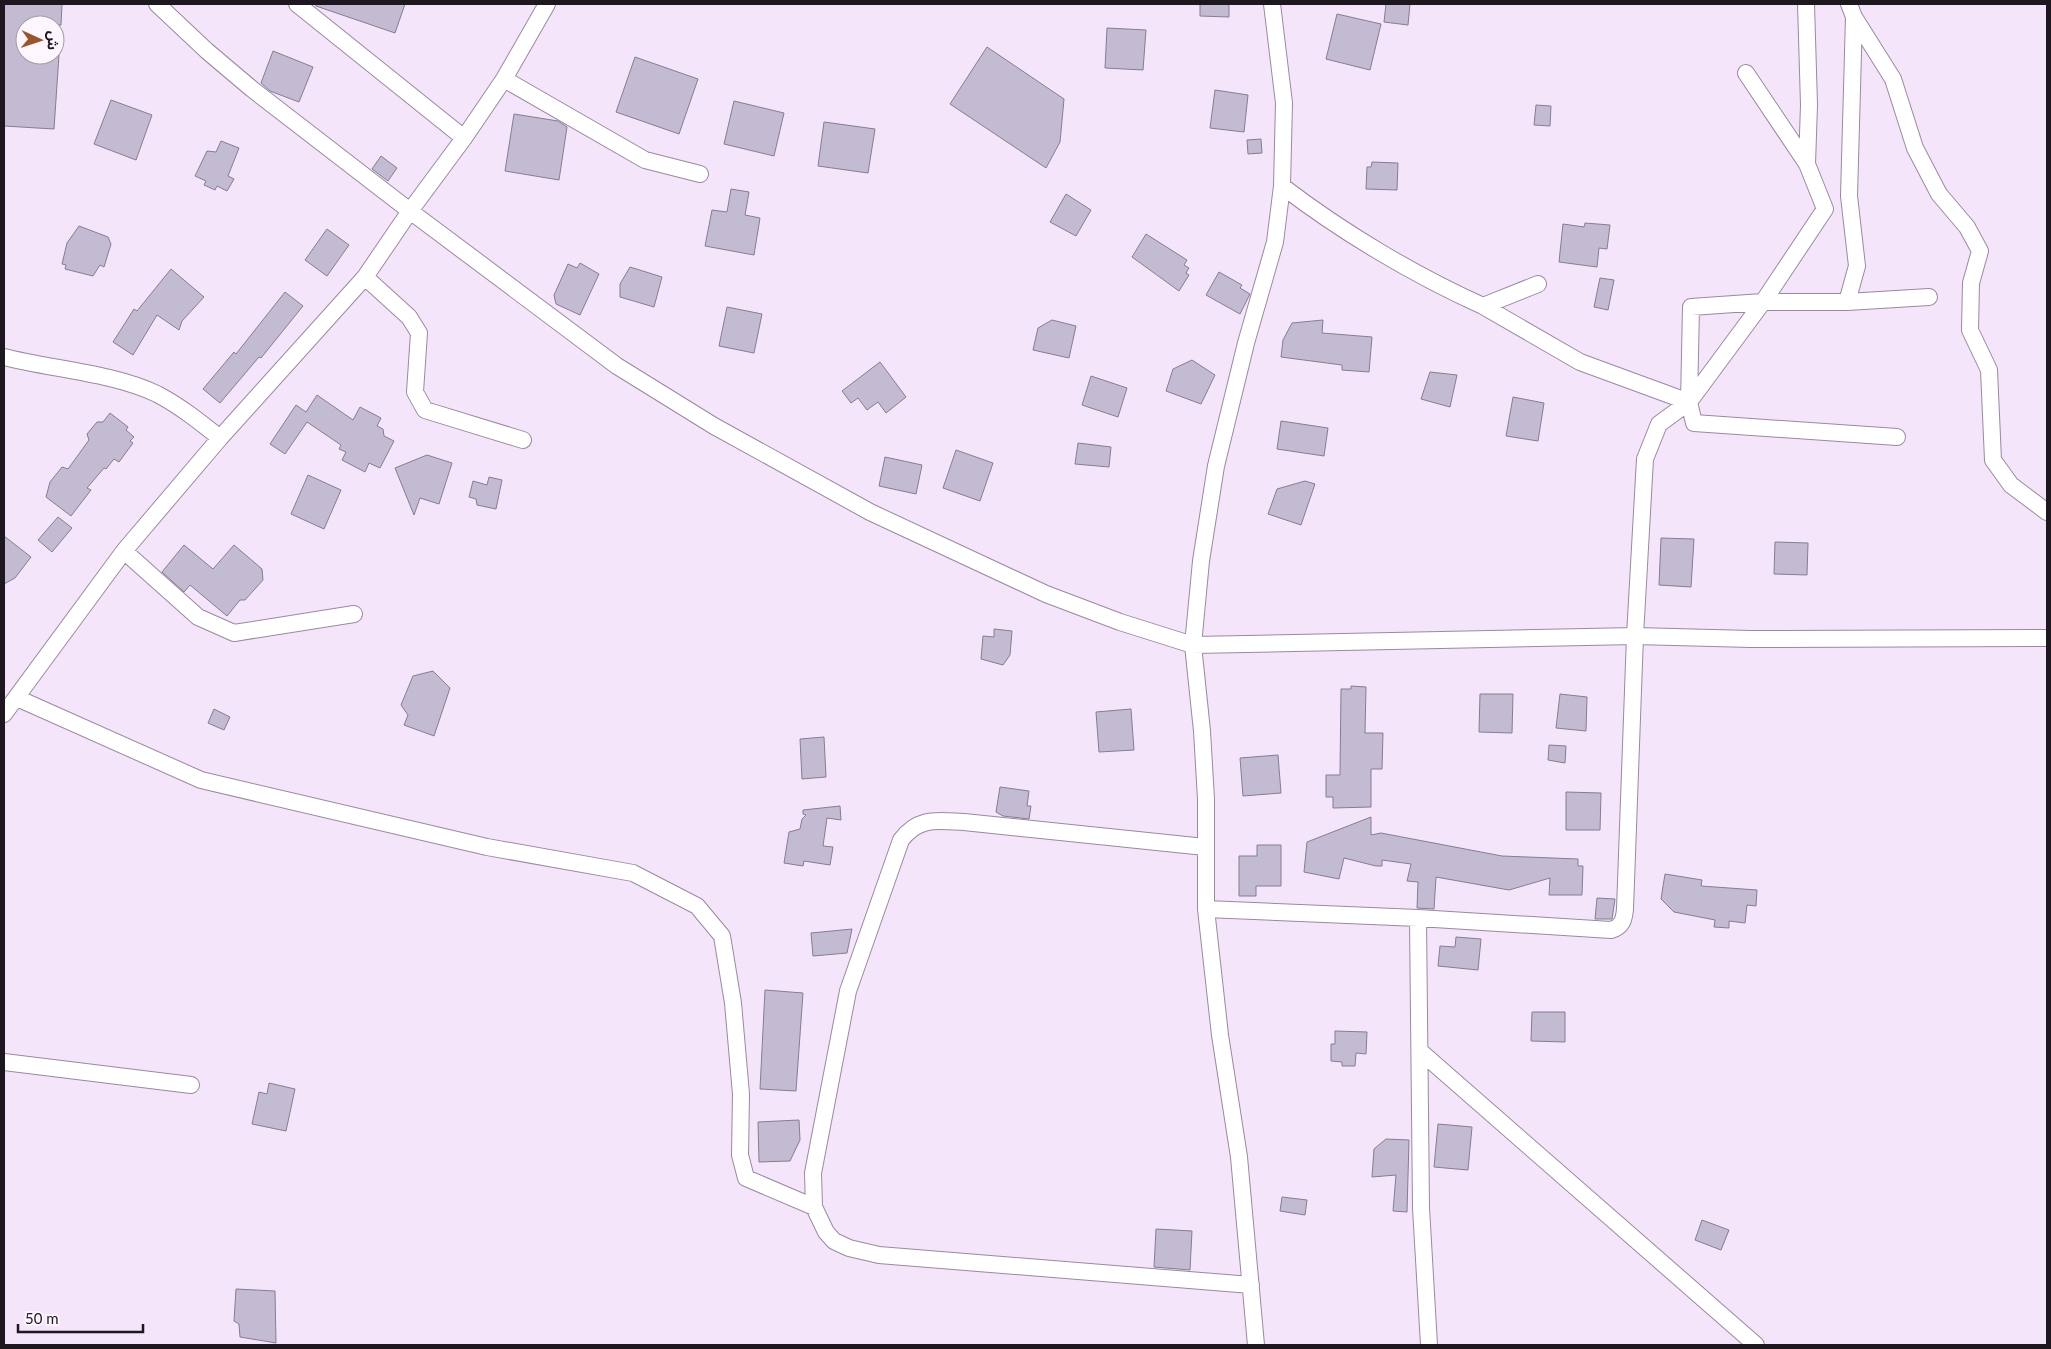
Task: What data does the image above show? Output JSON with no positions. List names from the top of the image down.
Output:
{
  "scale_bar": "50 m",
  "north": "right"
}
